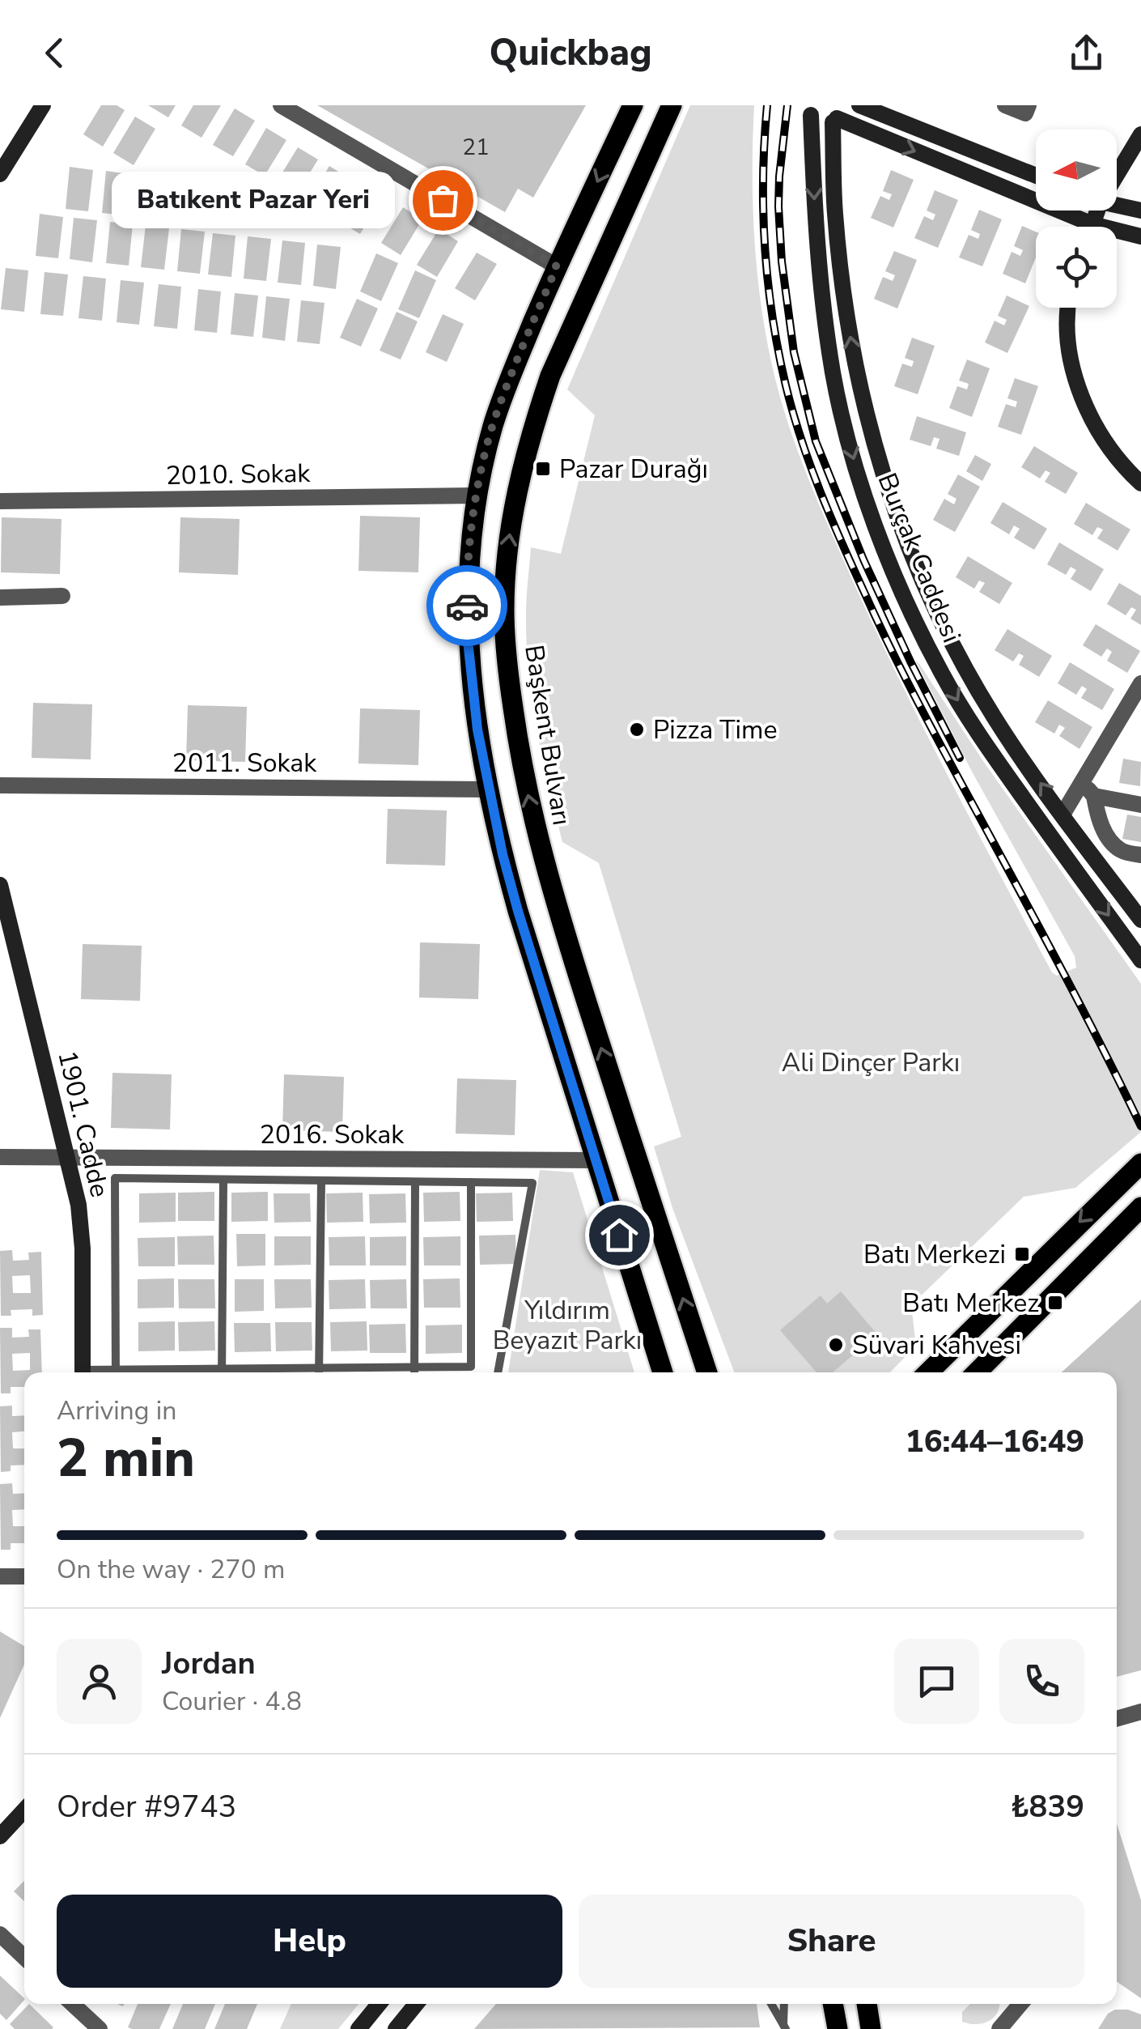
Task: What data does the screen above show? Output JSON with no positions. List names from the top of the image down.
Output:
{
  "streets": {
    "main road": ["Başkent Bulvarı"],
    "street": [
      "2010. Sokak",
      "Burçak Caddesi",
      "2011. Sokak",
      "1901. Cadde",
      "2016. Sokak"
    ]
  },
  "crossings": [
    ["1901. Cadde", "2016. Sokak"]
  ],
  "parks": ["Ali Dinçer Parkı", "Yıldırım Beyazıt Parkı"],
  "places": {
    "other": ["Batıkent Pazar Yeri", "Pizza Time", "Süvari Kahvesi"],
    "transit": ["Pazar Durağı", "Batı Merkezi", "Batı Merkez"]
  },
  "house_numbers": ["21"],
  "north": "left",
  "page": {
    "header": "Quickbag",
    "bubble": "Batıkent Pazar Yeri",
    "heading": ["2 min", "Arriving in", "16:44–16:49"],
    "panel": [
      "Jordan",
      "Courier · 4.8",
      "Order #9743",
      "₺839"
    ],
    "bar": "On the way · 270 m",
    "buttons": ["Help", "Share"]
  }
}
